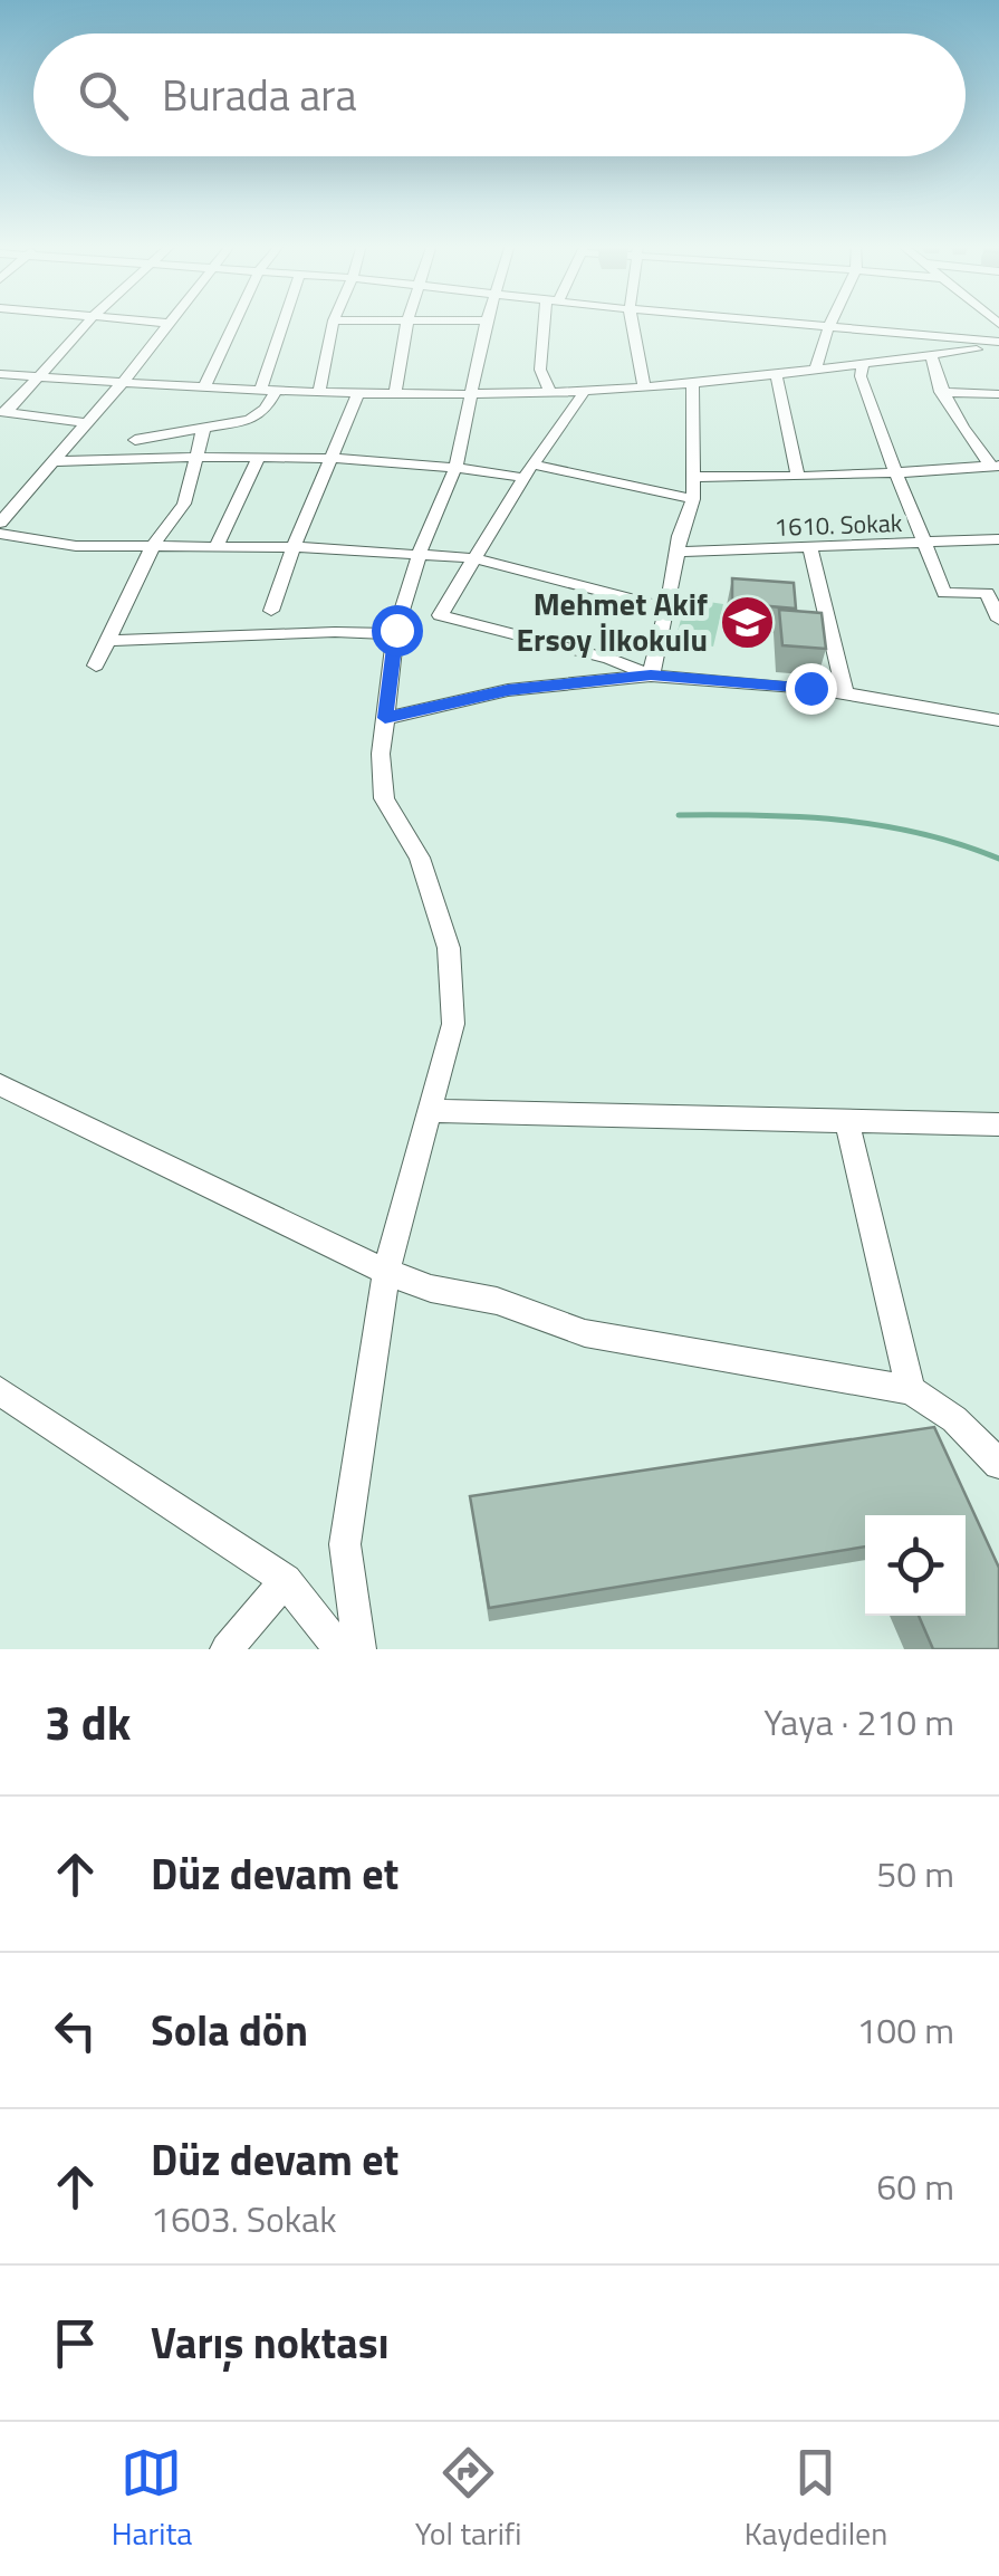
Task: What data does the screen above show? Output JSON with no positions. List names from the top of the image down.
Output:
{
  "streets": {
    "street": ["1610. Sokak"]
  },
  "places": {
    "school or university": ["Mehmet Akif Ersoy İlkokulu"]
  },
  "page": {
    "search": "Burada ara",
    "heading": ["3 dk", "Yaya · 210 m"],
    "list": [
      ["Düz devam et", "50 m"],
      ["Sola dön", "100 m"],
      ["Düz devam et", "1603. Sokak", "60 m"],
      "Varış noktası"
    ],
    "nav": ["Harita", "Yol tarifi", "Kaydedilen"]
  }
}
